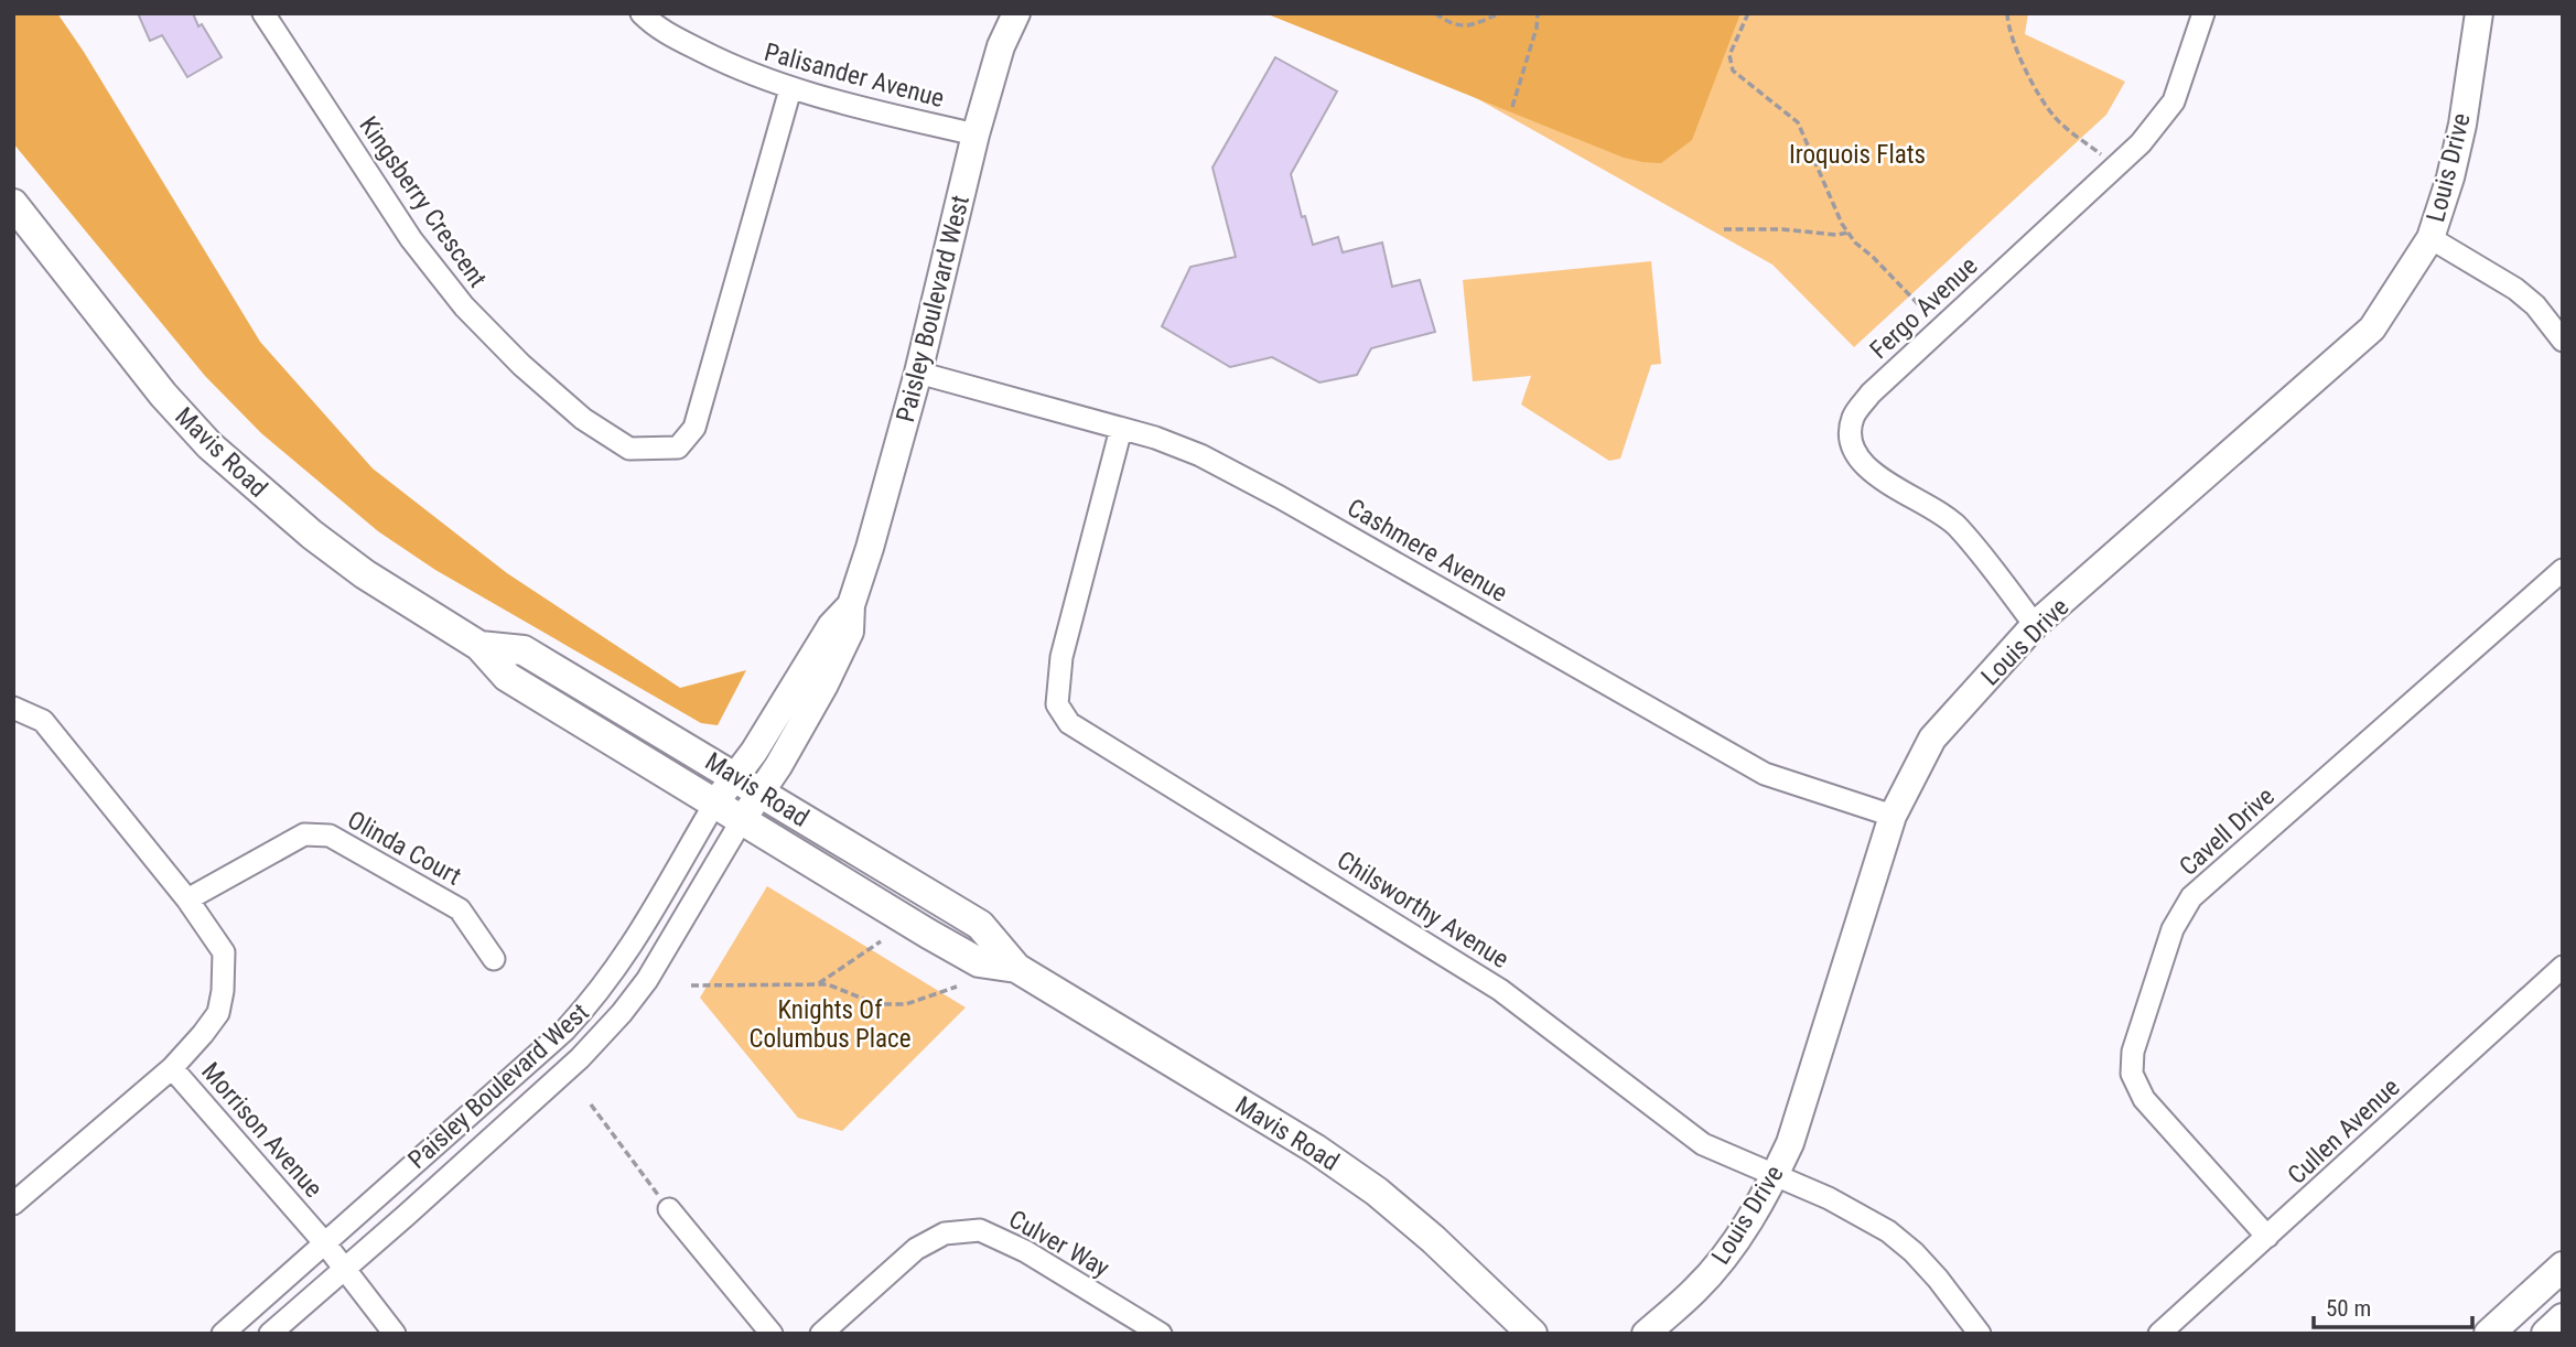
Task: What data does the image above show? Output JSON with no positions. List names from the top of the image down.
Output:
{
  "streets": {
    "main road": ["Mavis Road"],
    "street": [
      "Palisander Avenue",
      "Louis Drive",
      "Kingsberry Crescent",
      "Fergo Avenue",
      "Paisley Boulevard West",
      "Cashmere Avenue",
      "Cavell Drive",
      "Olinda Court",
      "Chilsworthy Avenue",
      "Morrison Avenue",
      "Cullen Avenue",
      "Culver Way"
    ]
  },
  "crossings": [
    ["Palisander Avenue", "Kingsberry Crescent"],
    ["Palisander Avenue", "Paisley Boulevard West"],
    ["Louis Drive", "Fergo Avenue"],
    ["Louis Drive", "Cashmere Avenue"],
    ["Louis Drive", "Chilsworthy Avenue"],
    ["Paisley Boulevard West", "Mavis Road"],
    ["Paisley Boulevard West", "Cashmere Avenue"],
    ["Paisley Boulevard West", "Morrison Avenue"],
    ["Cashmere Avenue", "Chilsworthy Avenue"],
    ["Cavell Drive", "Cullen Avenue"],
    ["Olinda Court", "Morrison Avenue"]
  ],
  "parks": ["Iroquois Flats", "Knights Of Columbus Place"],
  "scale_bar": "50 m"
}
